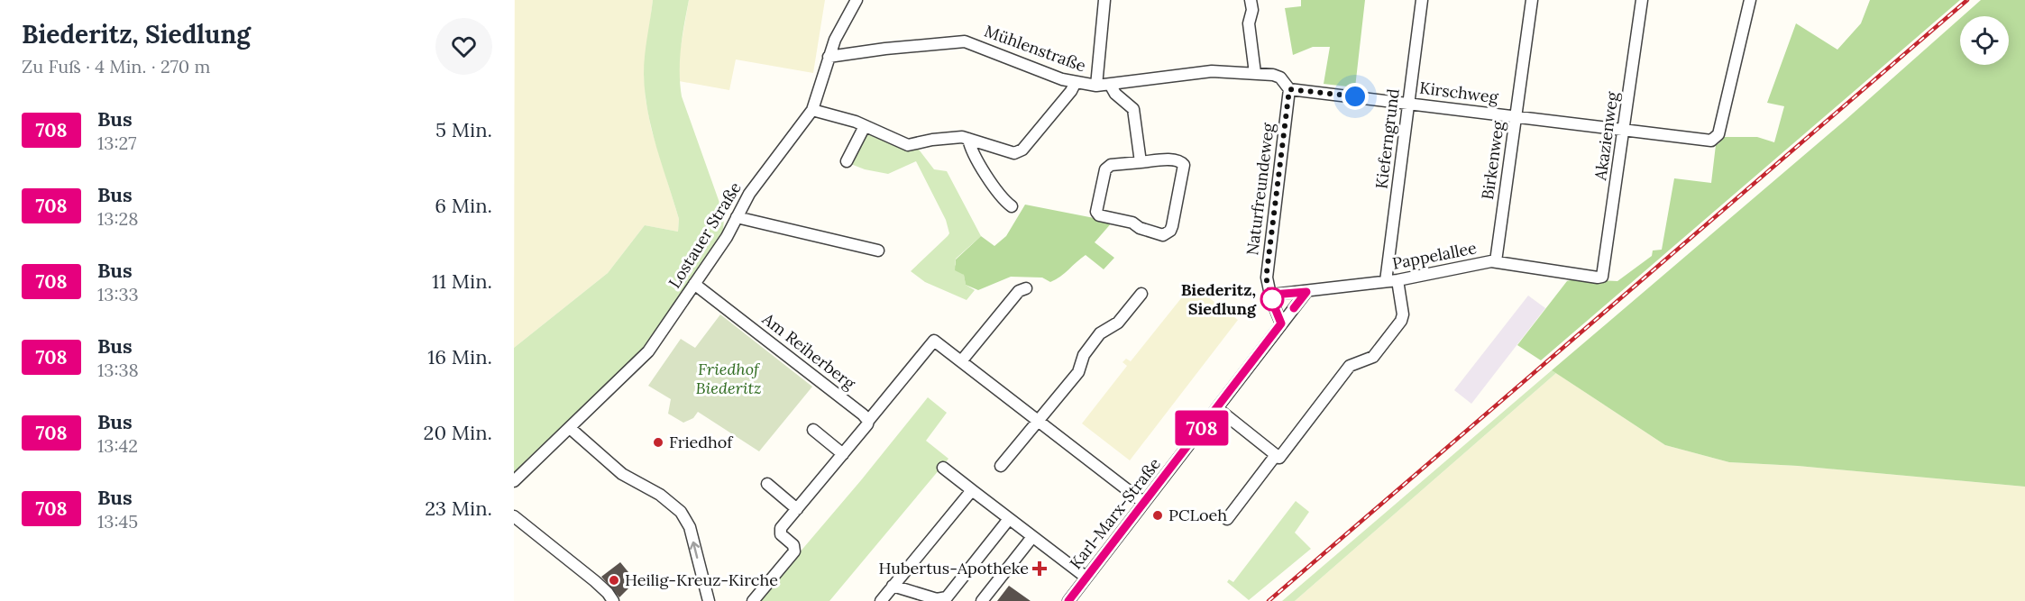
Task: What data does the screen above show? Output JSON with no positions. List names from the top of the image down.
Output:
{
  "streets": {
    "street": [
      "Mühlenstraße",
      "Kirschweg",
      "Akazienweg",
      "Kieferngrund",
      "Birkenweg",
      "Naturfreundeweg",
      "Lostauer Straße",
      "Pappelallee",
      "Am Reiherberg",
      "Karl-Marx-Straße"
    ]
  },
  "crossings": [
    ["Mühlenstraße", "Kirschweg"],
    ["Mühlenstraße", "Naturfreundeweg"],
    ["Mühlenstraße", "Lostauer Straße"],
    ["Kirschweg", "Akazienweg"],
    ["Kirschweg", "Kieferngrund"],
    ["Kirschweg", "Birkenweg"],
    ["Kirschweg", "Naturfreundeweg"],
    ["Akazienweg", "Pappelallee"],
    ["Kieferngrund", "Pappelallee"],
    ["Birkenweg", "Pappelallee"],
    ["Naturfreundeweg", "Pappelallee"],
    ["Naturfreundeweg", "Karl-Marx-Straße"],
    ["Lostauer Straße", "Am Reiherberg"],
    ["Pappelallee", "Karl-Marx-Straße"]
  ],
  "parks": ["Friedhof Biederitz"],
  "places": {
    "other": [
      "Biederitz, Siedlung",
      "Friedhof",
      "PCLoeh",
      "Heilig-Kreuz-Kirche"
    ],
    "health": ["Hubertus-Apotheke"]
  },
  "lines": ["bus line 708"],
  "page": {
    "heading": ["Biederitz, Siedlung", "Zu Fuß · 4 Min. · 270 m"],
    "on_map": "708",
    "list": [
      {
        "mark": "708",
        "name": "Bus",
        "note": "13:27",
        "value": "5 Min."
      },
      {
        "mark": "708",
        "name": "Bus",
        "note": "13:28",
        "value": "6 Min."
      },
      {
        "mark": "708",
        "name": "Bus",
        "note": "13:33",
        "value": "11 Min."
      },
      {
        "mark": "708",
        "name": "Bus",
        "note": "13:38",
        "value": "16 Min."
      },
      {
        "mark": "708",
        "name": "Bus",
        "note": "13:42",
        "value": "20 Min."
      },
      {
        "mark": "708",
        "name": "Bus",
        "note": "13:45",
        "value": "23 Min."
      }
    ]
  }
}
